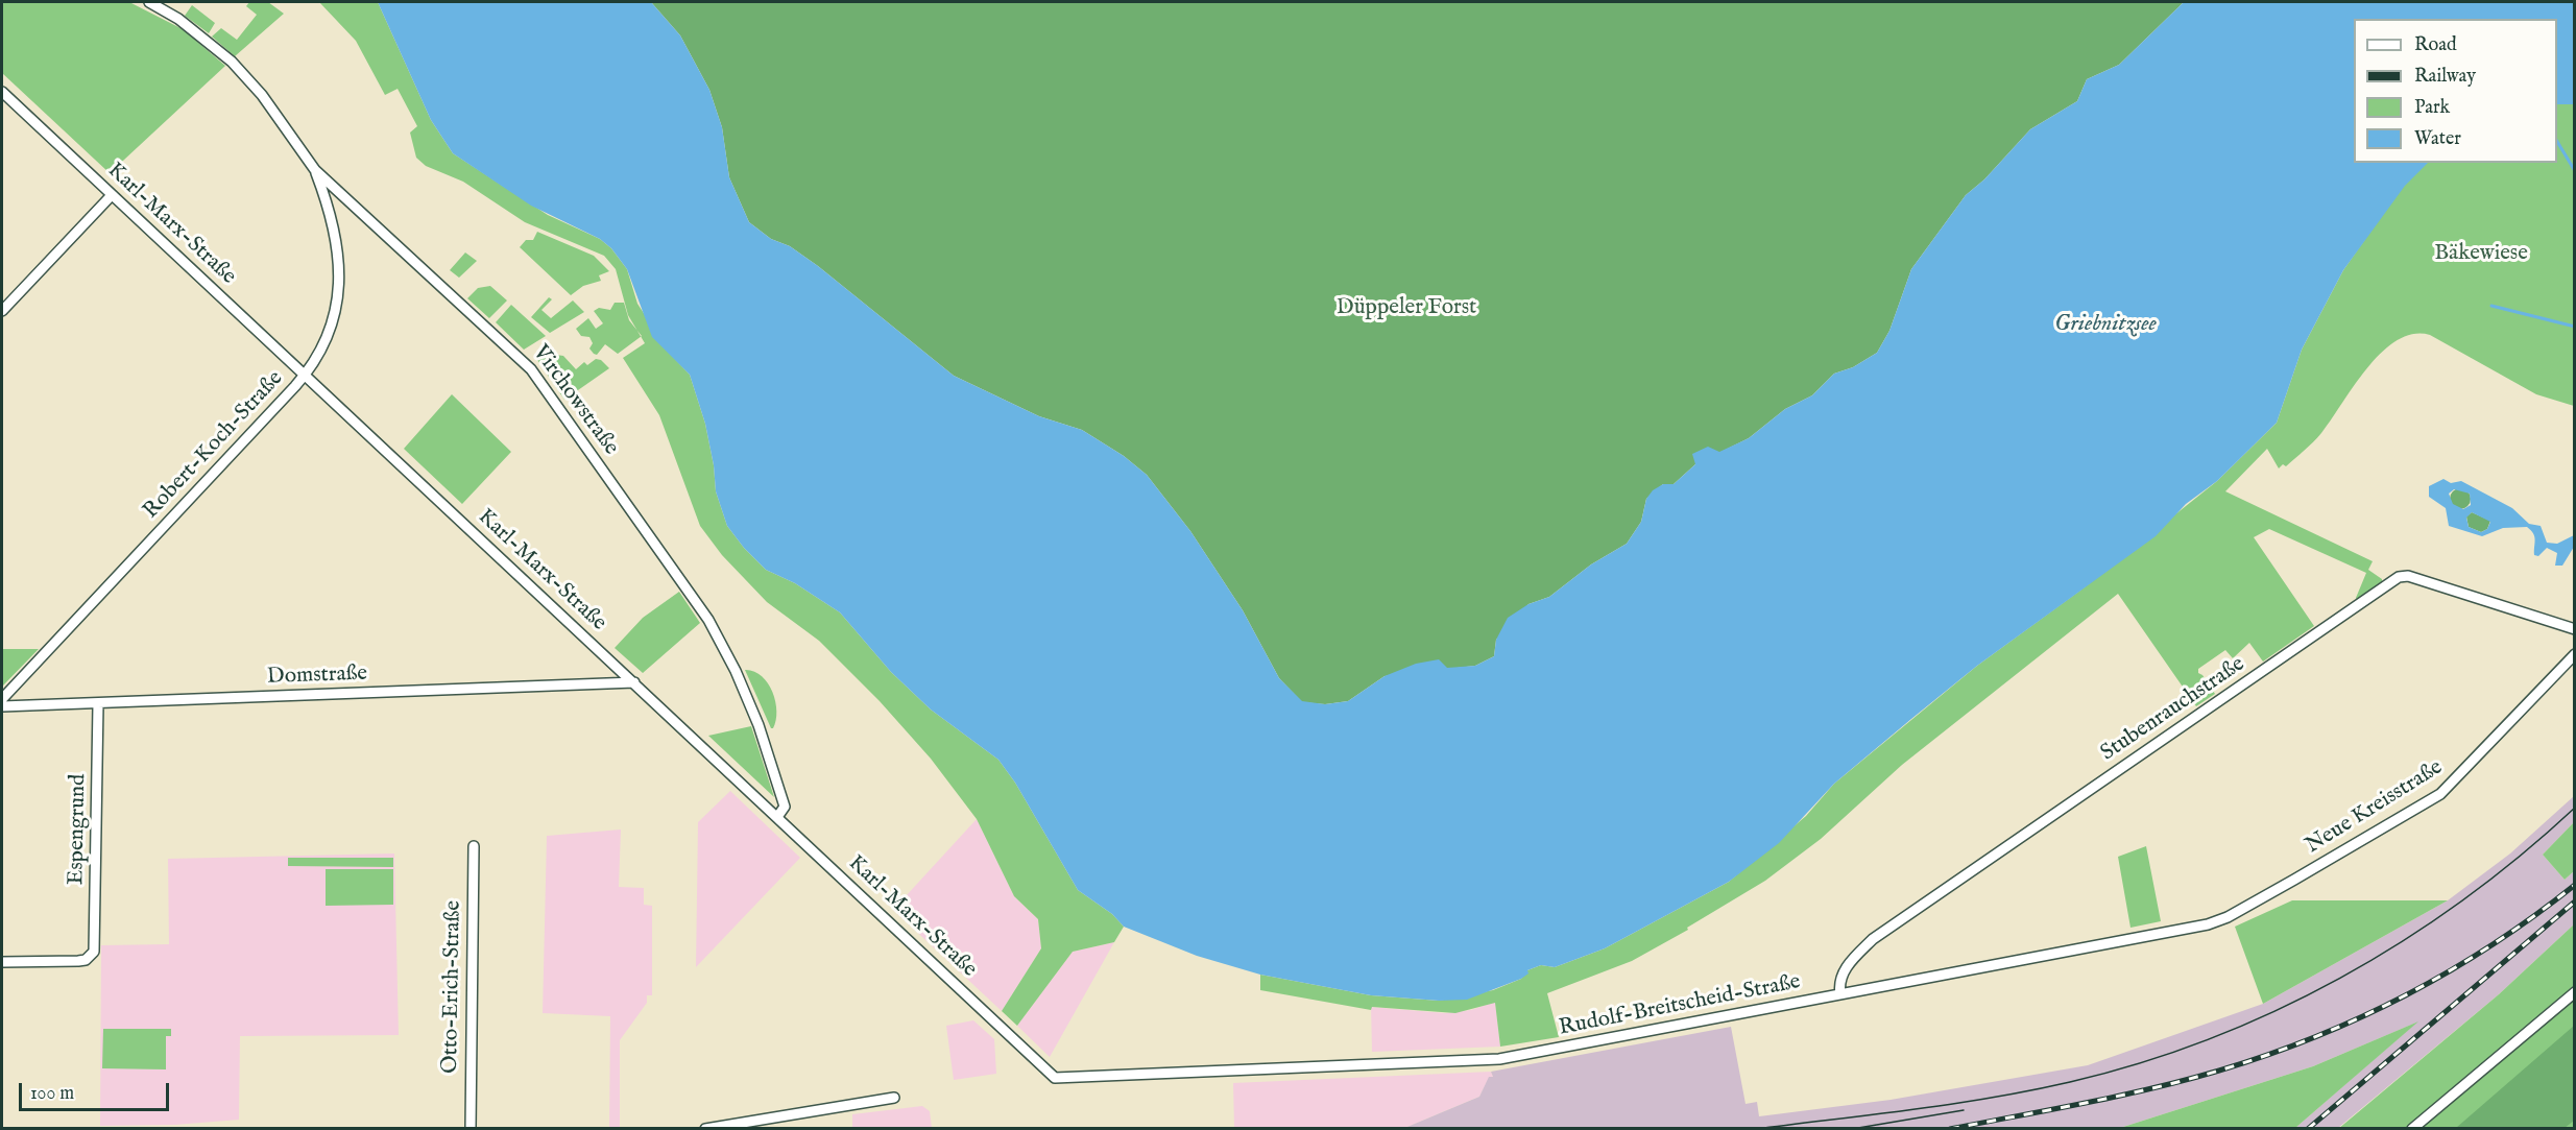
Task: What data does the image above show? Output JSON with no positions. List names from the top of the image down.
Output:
{
  "streets": {
    "street": [
      "Karl-Marx-Straße",
      "Virchowstraße",
      "Robert-Koch-Straße",
      "Domstraße",
      "Stubenrauchstraße",
      "Neue Kreisstraße",
      "Espengrund",
      "Otto-Erich-Straße",
      "Rudolf-Breitscheid-Straße"
    ]
  },
  "crossings": [
    ["Karl-Marx-Straße", "Virchowstraße"],
    ["Karl-Marx-Straße", "Robert-Koch-Straße"],
    ["Karl-Marx-Straße", "Domstraße"],
    ["Karl-Marx-Straße", "Rudolf-Breitscheid-Straße"],
    ["Virchowstraße", "Robert-Koch-Straße"],
    ["Domstraße", "Espengrund"],
    ["Stubenrauchstraße", "Rudolf-Breitscheid-Straße"],
    ["Neue Kreisstraße", "Rudolf-Breitscheid-Straße"]
  ],
  "water": ["Griebnitzsee"],
  "parks": ["Bäkewiese", "Düppeler Forst"],
  "legend": [
    "Road",
    "Railway",
    "Park",
    "Water"
  ],
  "scale_bar": "100 m"
}
